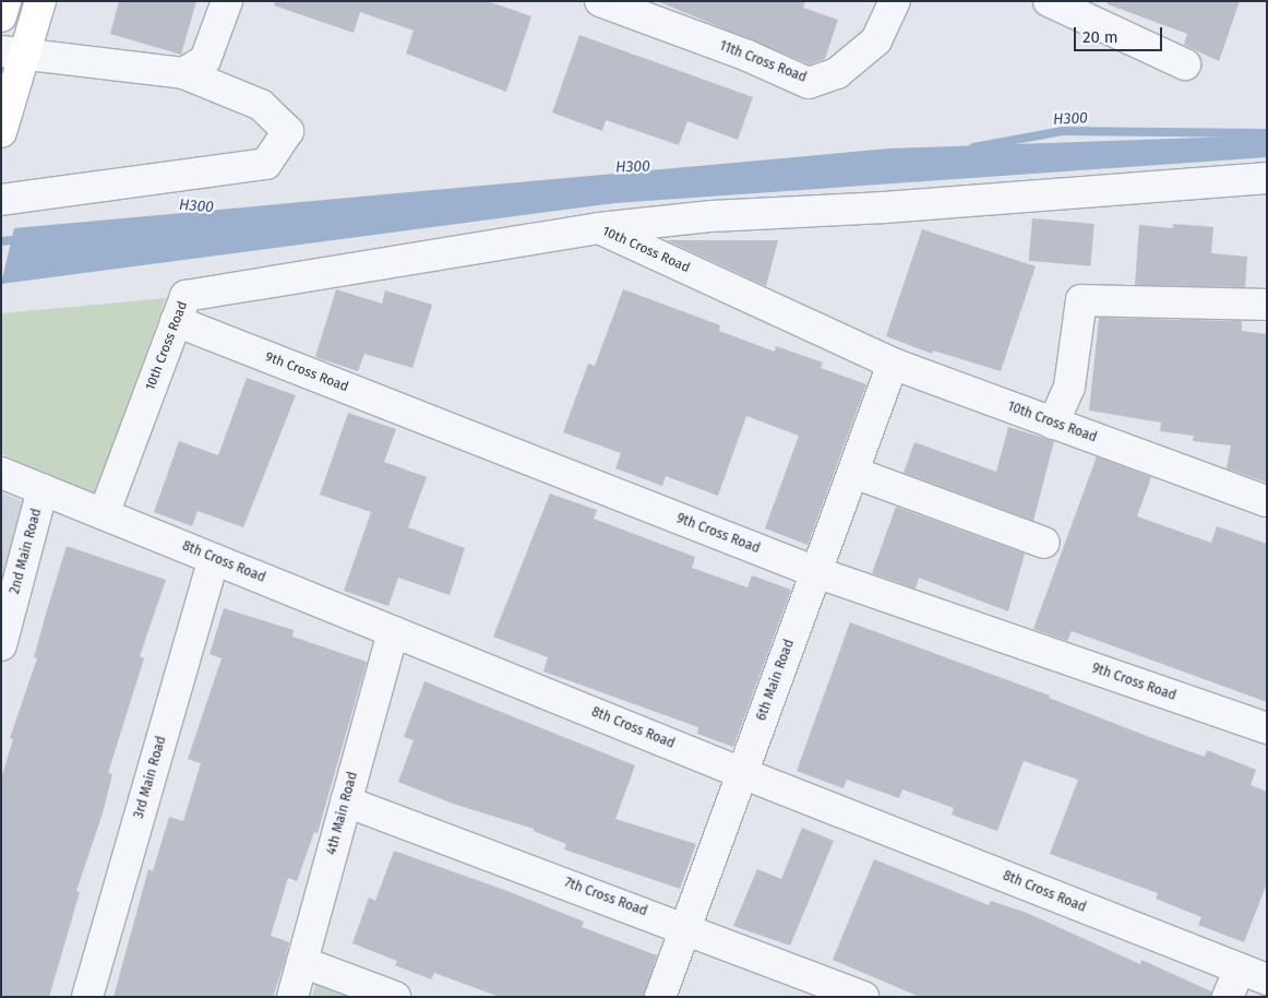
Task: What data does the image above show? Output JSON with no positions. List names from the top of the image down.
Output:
{
  "streets": {
    "street": [
      "11th Cross Road",
      "10th Cross Road",
      "9th Cross Road",
      "2nd Main Road",
      "8th Cross Road",
      "6th Main Road",
      "3rd Main Road",
      "4th Main Road",
      "7th Cross Road"
    ]
  },
  "crossings": [
    ["10th Cross Road", "9th Cross Road"],
    ["10th Cross Road", "8th Cross Road"],
    ["10th Cross Road", "6th Main Road"],
    ["9th Cross Road", "6th Main Road"],
    ["2nd Main Road", "8th Cross Road"],
    ["8th Cross Road", "6th Main Road"],
    ["8th Cross Road", "3rd Main Road"],
    ["8th Cross Road", "4th Main Road"],
    ["6th Main Road", "7th Cross Road"],
    ["4th Main Road", "7th Cross Road"]
  ],
  "water": ["H300"],
  "scale_bar": "20 m"
}
